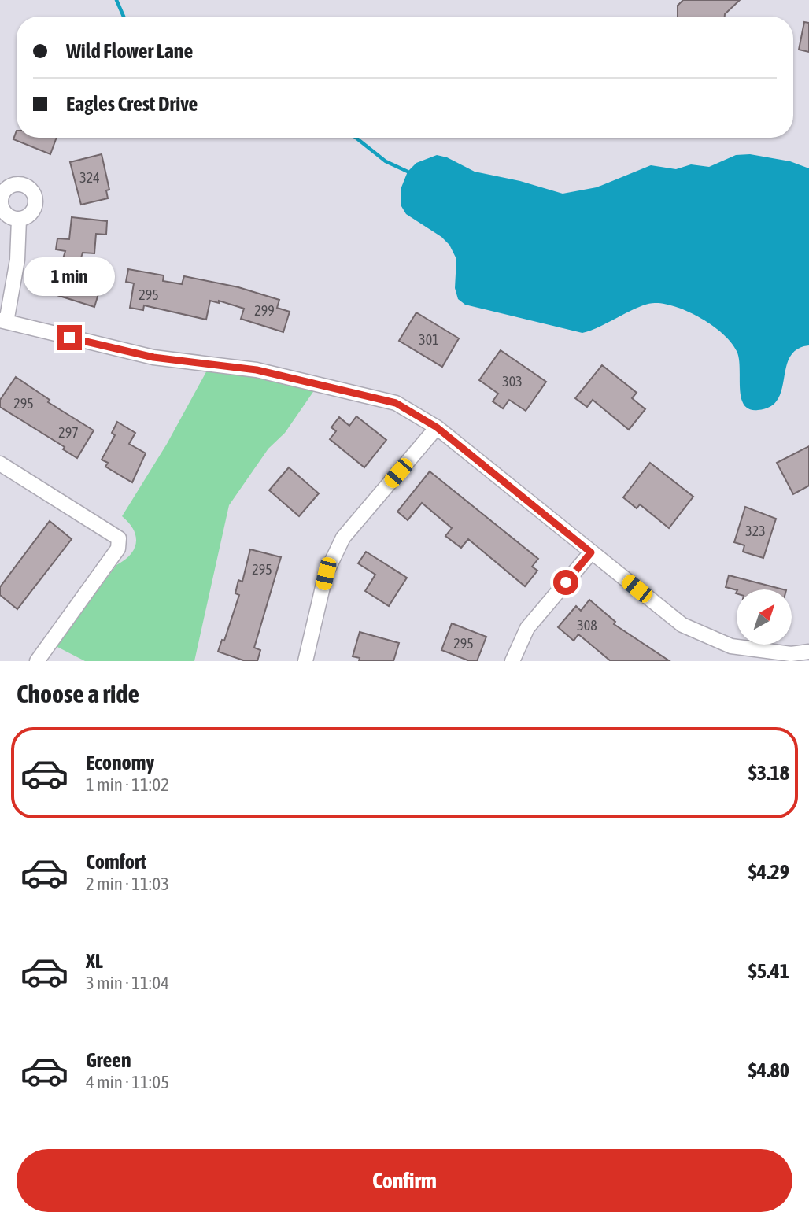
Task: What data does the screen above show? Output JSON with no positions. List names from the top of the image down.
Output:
{
  "house_numbers": [
    "324",
    "295",
    "299",
    "301",
    "303",
    "295",
    "297",
    "323",
    "295",
    "308",
    "295"
  ],
  "north": "top right",
  "page": {
    "banner": ["Wild Flower Lane", "Eagles Crest Drive"],
    "bubble": "1 min",
    "heading": "Choose a ride",
    "list": [
      {
        "name": "Economy",
        "note": "1 min · 11:02",
        "value": "$3.18"
      },
      {
        "name": "Comfort",
        "note": "2 min · 11:03",
        "value": "$4.29"
      },
      {
        "name": "XL",
        "note": "3 min · 11:04",
        "value": "$5.41"
      },
      {
        "name": "Green",
        "note": "4 min · 11:05",
        "value": "$4.80"
      }
    ],
    "buttons": "Confirm"
  }
}
